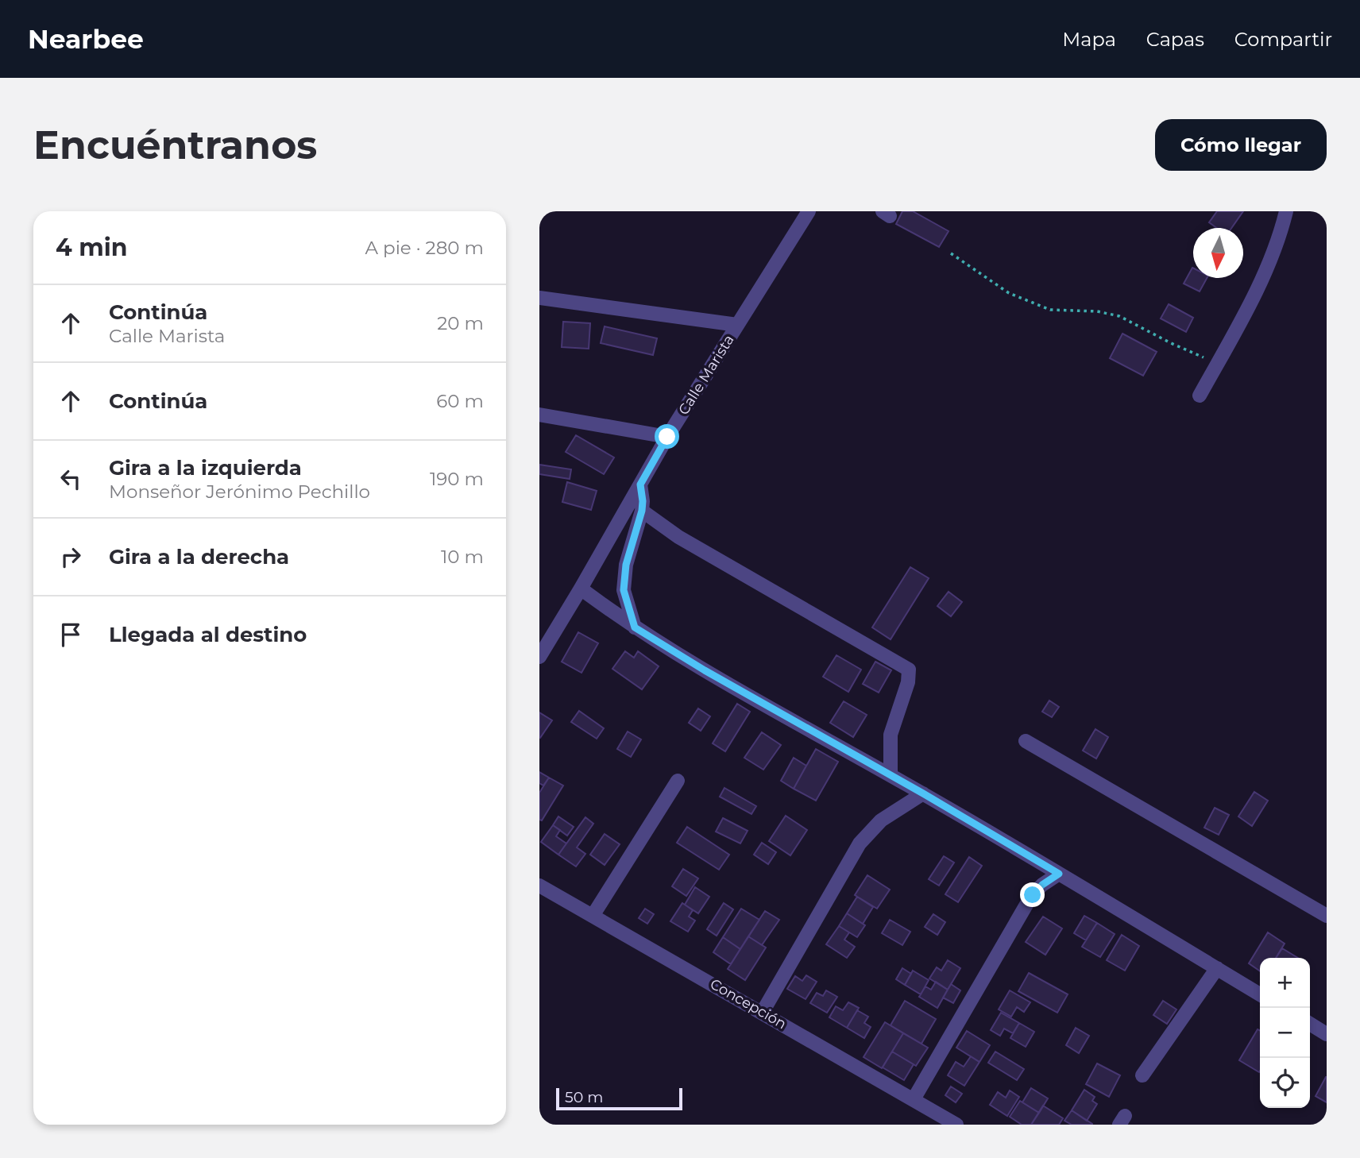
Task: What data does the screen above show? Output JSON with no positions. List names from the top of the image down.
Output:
{
  "streets": {
    "street": ["Calle Marista", "Concepción"]
  },
  "scale_bar": "50 m",
  "north": "bottom",
  "page": {
    "header": "Nearbee",
    "nav": ["Mapa", "Capas", "Compartir"],
    "buttons": "Cómo llegar",
    "title": "Encuéntranos",
    "heading": ["4 min", "A pie · 280 m"],
    "list": [
      ["Continúa", "Calle Marista", "20 m"],
      ["Continúa", "60 m"],
      ["Gira a la izquierda", "Monseñor Jerónimo Pechillo", "190 m"],
      ["Gira a la derecha", "10 m"],
      "Llegada al destino"
    ],
    "map_buttons": ["+", "−"],
    "scale": "50 m"
  }
}
